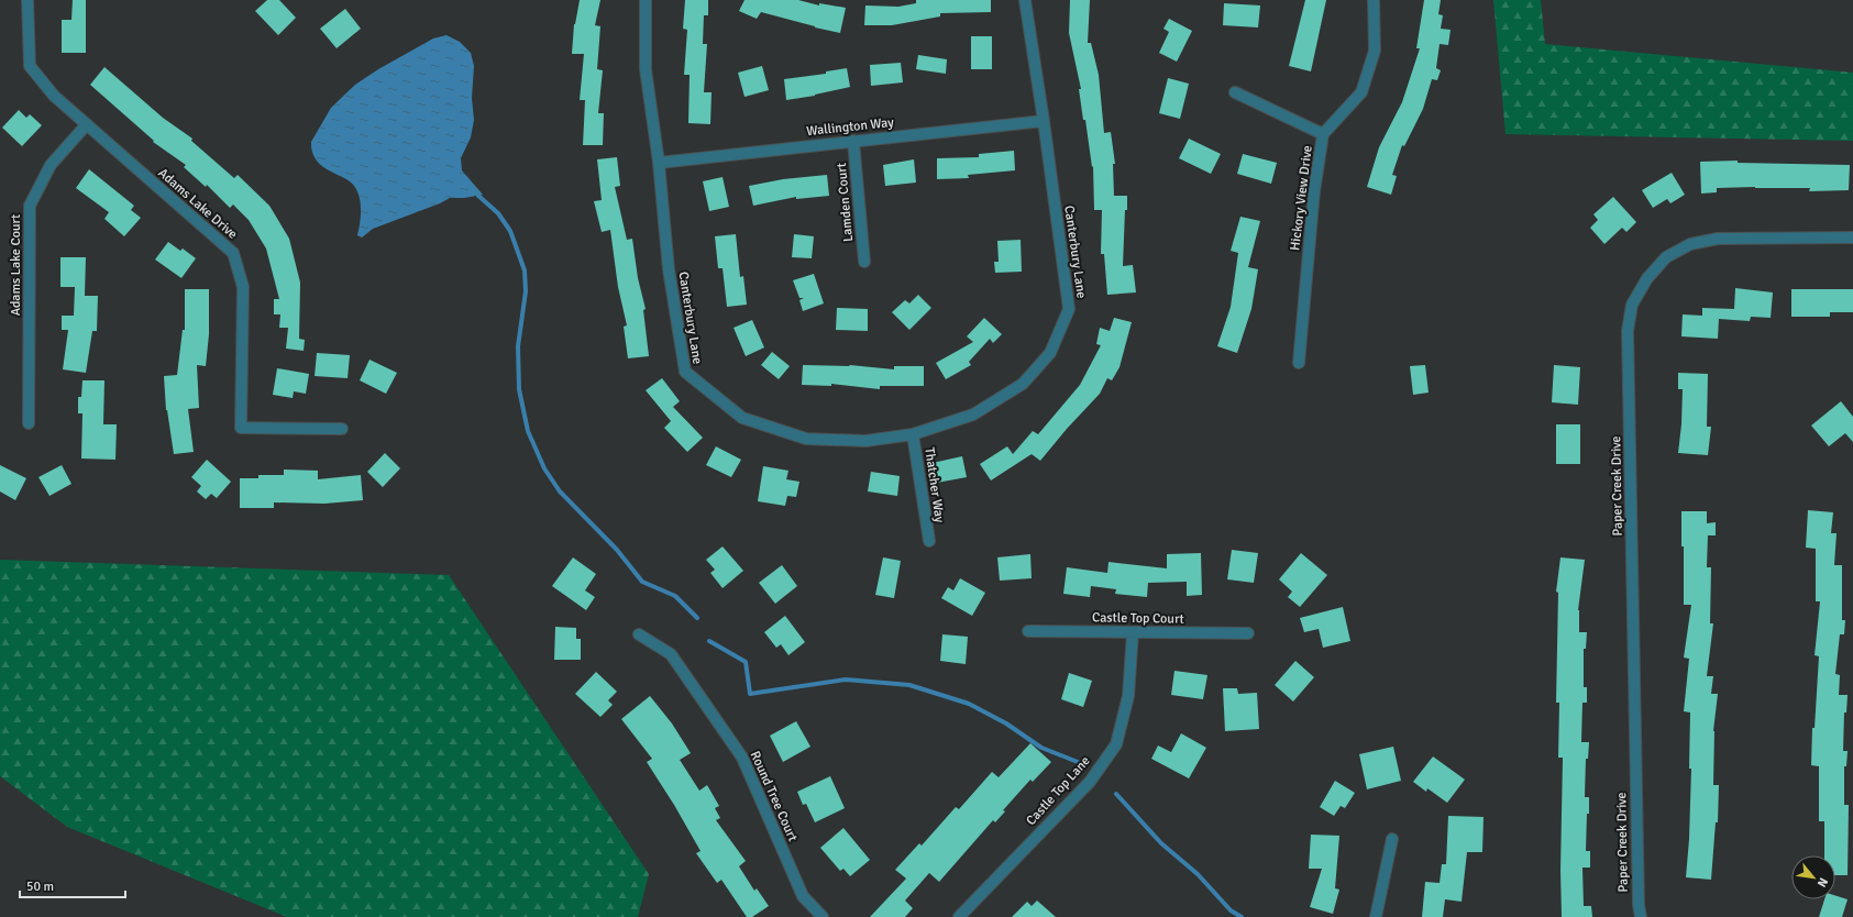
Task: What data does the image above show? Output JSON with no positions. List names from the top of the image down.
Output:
{
  "streets": {
    "street": [
      "Wallington Way",
      "Hickory View Drive",
      "Lamden Court",
      "Adams Lake Drive",
      "Canterbury Lane",
      "Adams Lake Court",
      "Thatcher Way",
      "Paper Creek Drive",
      "Castle Top Court",
      "Castle Top Lane",
      "Round Tree Court"
    ]
  },
  "crossings": [
    ["Wallington Way", "Lamden Court"],
    ["Wallington Way", "Canterbury Lane"],
    ["Adams Lake Drive", "Adams Lake Court"],
    ["Canterbury Lane", "Thatcher Way"],
    ["Castle Top Court", "Castle Top Lane"]
  ],
  "scale_bar": "50 m",
  "north": "bottom right"
}
